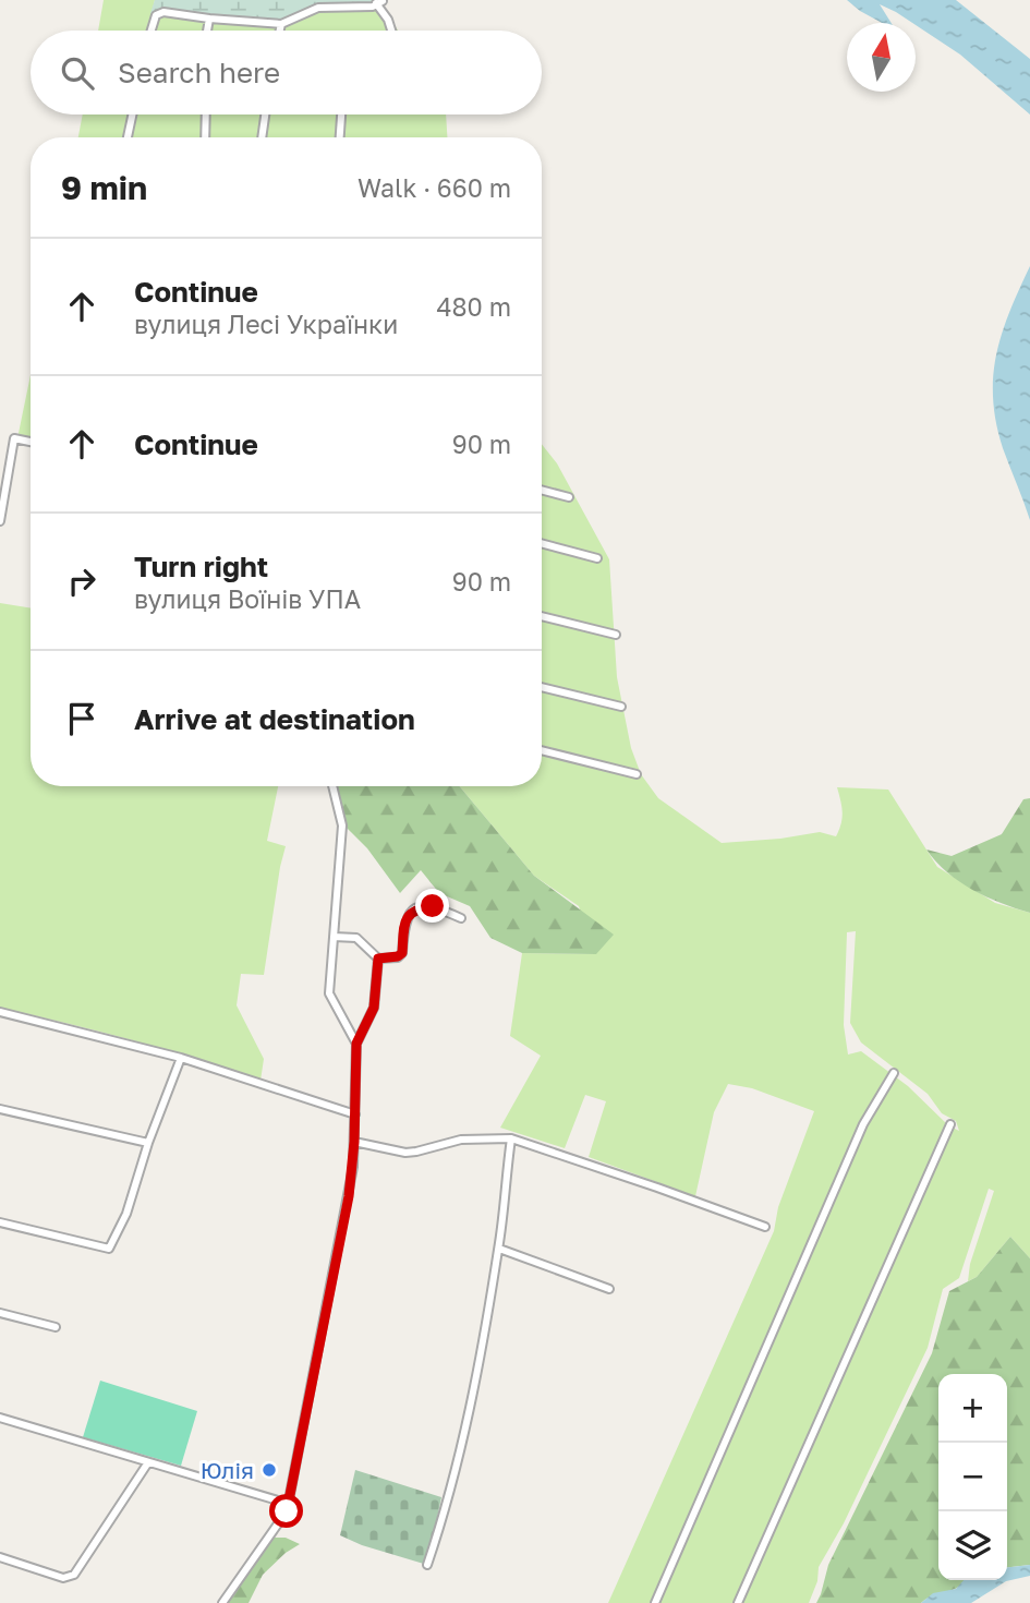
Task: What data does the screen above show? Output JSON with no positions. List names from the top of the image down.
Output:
{
  "places": ["Юлія"],
  "north": "top",
  "page": {
    "search": "Search here",
    "heading": ["9 min", "Walk · 660 m"],
    "list": [
      ["Continue", "вулиця Лесі Українки", "480 m"],
      ["Continue", "90 m"],
      ["Turn right", "вулиця Воїнів УПА", "90 m"],
      "Arrive at destination"
    ],
    "map_buttons": ["+", "−"]
  }
}
